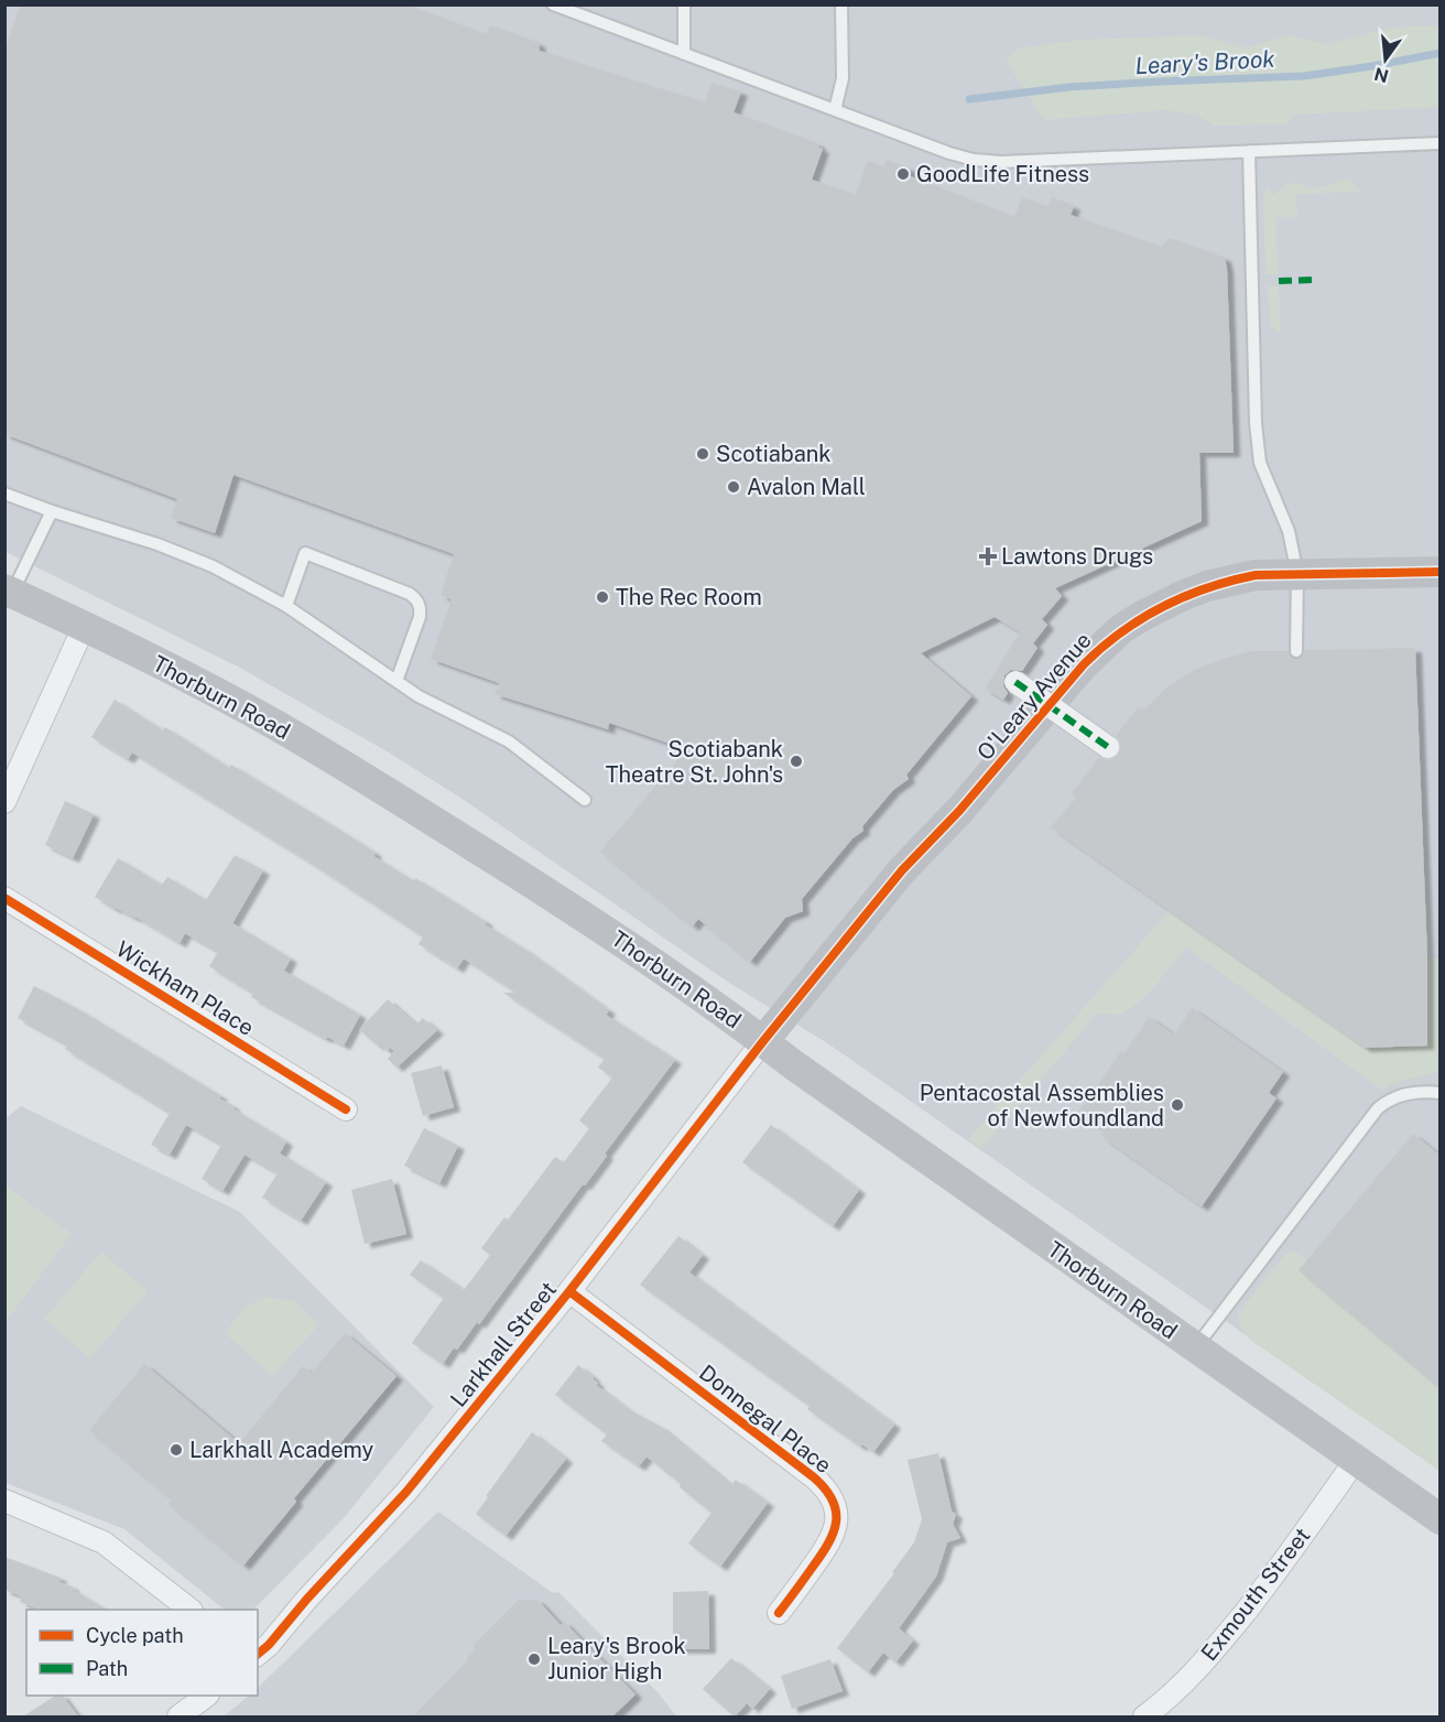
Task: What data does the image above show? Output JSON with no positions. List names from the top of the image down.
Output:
{
  "streets": {
    "main road": ["O'Leary Avenue", "Thorburn Road"],
    "street": [
      "Wickham Place",
      "Larkhall Street",
      "Donnegal Place",
      "Exmouth Street"
    ]
  },
  "crossings": [
    ["O'Leary Avenue", "Thorburn Road"],
    ["O'Leary Avenue", "Larkhall Street"],
    ["Thorburn Road", "Larkhall Street"],
    ["Thorburn Road", "Exmouth Street"],
    ["Larkhall Street", "Donnegal Place"]
  ],
  "water": ["Leary's Brook"],
  "places": {
    "other": [
      "GoodLife Fitness",
      "Scotiabank",
      "Avalon Mall",
      "The Rec Room",
      "Scotiabank Theatre St. John's",
      "Pentacostal Assemblies of Newfoundland",
      "Larkhall Academy",
      "Leary's Brook Junior High"
    ],
    "health": ["Lawtons Drugs"]
  },
  "legend": ["Cycle path", "Path"],
  "north": "bottom"
}
